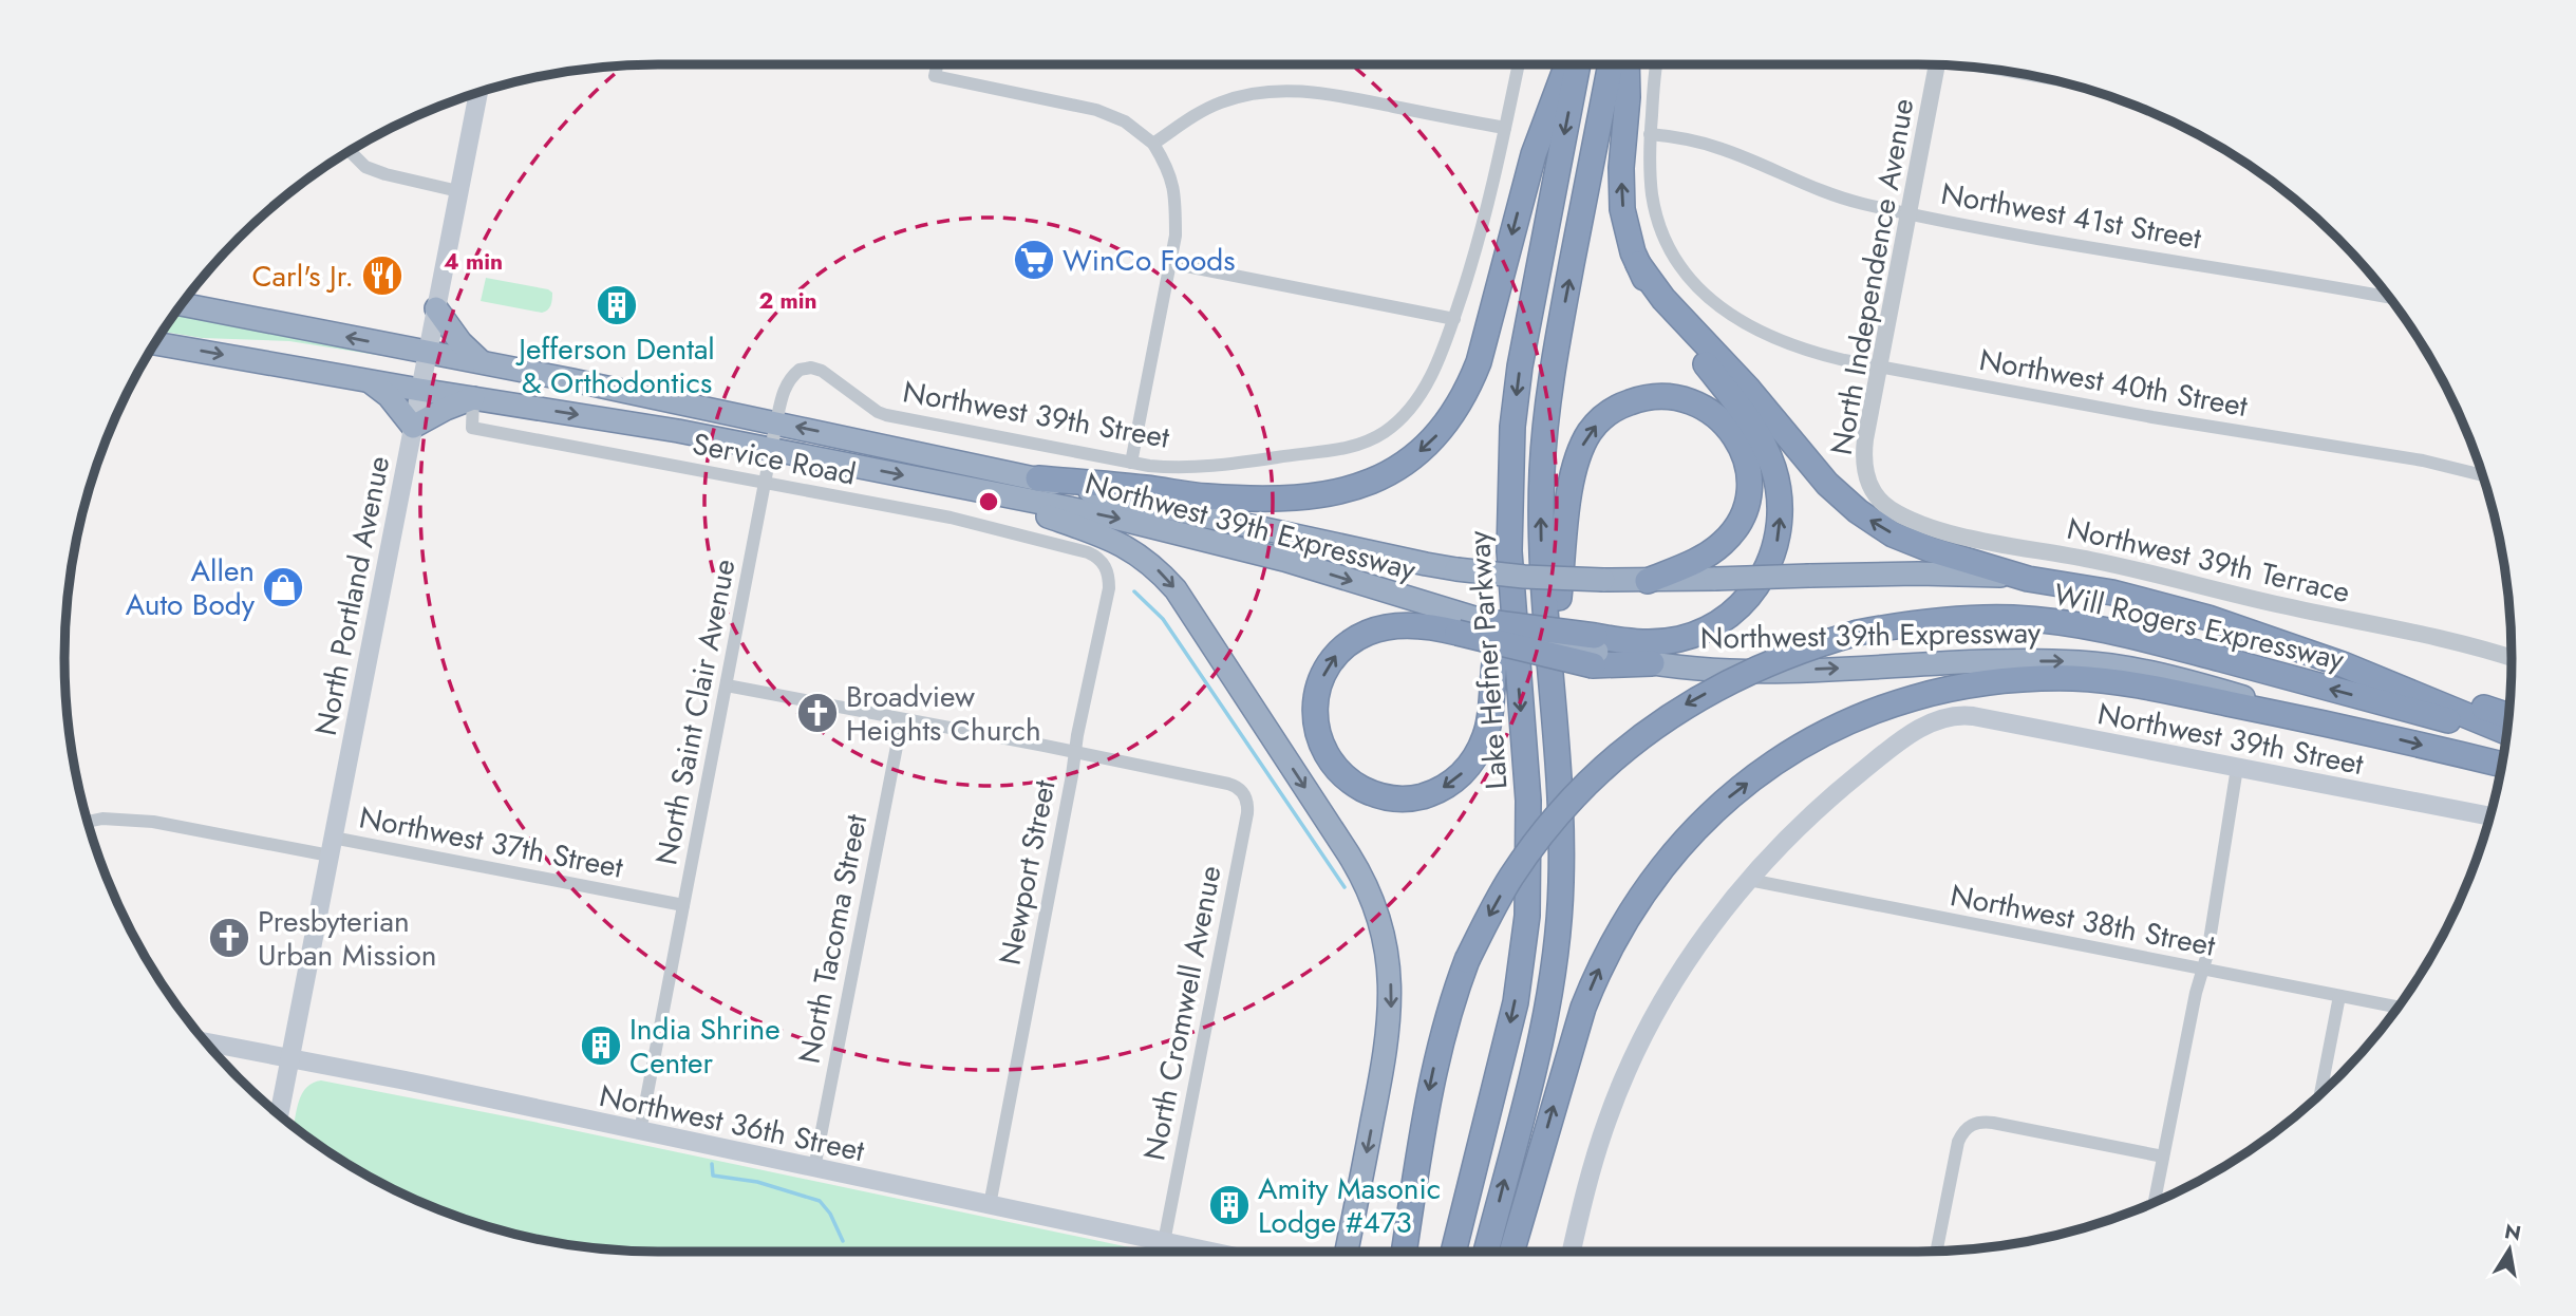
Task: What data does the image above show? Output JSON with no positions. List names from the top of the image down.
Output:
{
  "streets": {
    "highway": ["Northwest 39th Expressway", "Will Rogers Expressway", "Lake Hefner Parkway"],
    "main road": ["Northwest 39th Street", "North Portland Avenue", "Northwest 36th Street"],
    "street": [
      "Northwest 41st Street",
      "North Independence Avenue",
      "Northwest 40th Street",
      "Service Road",
      "Northwest 39th Terrace",
      "North Saint Clair Avenue",
      "Northwest 37th Street",
      "Newport Street",
      "Northwest 38th Street",
      "North Tacoma Street",
      "North Cromwell Avenue"
    ]
  },
  "crossings": [
    ["Northwest 41st Street", "North Independence Avenue"],
    ["Northwest 41st Street", "Northwest 40th Street"],
    ["North Independence Avenue", "Northwest 40th Street"],
    ["North Independence Avenue", "Northwest 39th Terrace"],
    ["Northwest 39th Street", "North Saint Clair Avenue"],
    ["Northwest 39th Street", "Northwest 38th Street"],
    ["Service Road", "Northwest 39th Expressway"],
    ["Service Road", "North Saint Clair Avenue"],
    ["Service Road", "Newport Street"],
    ["Northwest 39th Expressway", "North Portland Avenue"],
    ["Northwest 39th Expressway", "North Saint Clair Avenue"],
    ["North Portland Avenue", "Northwest 37th Street"],
    ["North Portland Avenue", "Northwest 36th Street"],
    ["North Saint Clair Avenue", "Northwest 37th Street"],
    ["North Saint Clair Avenue", "Northwest 36th Street"],
    ["Newport Street", "North Cromwell Avenue"],
    ["Newport Street", "Northwest 36th Street"],
    ["North Tacoma Street", "Northwest 36th Street"],
    ["North Cromwell Avenue", "Northwest 36th Street"]
  ],
  "one_way": ["Will Rogers Expressway"],
  "places": {
    "supermarket": ["WinCo Foods"],
    "restaurant": ["Carl's Jr."],
    "building": ["Jefferson Dental & Orthodontics", "India Shrine Center", "Amity Masonic Lodge #473"],
    "shop": ["Allen Auto Body"],
    "church": ["Broadview Heights Church", "Presbyterian Urban Mission"]
  },
  "north": "top",
  "rings": ["4 min", "2 min"]
}
